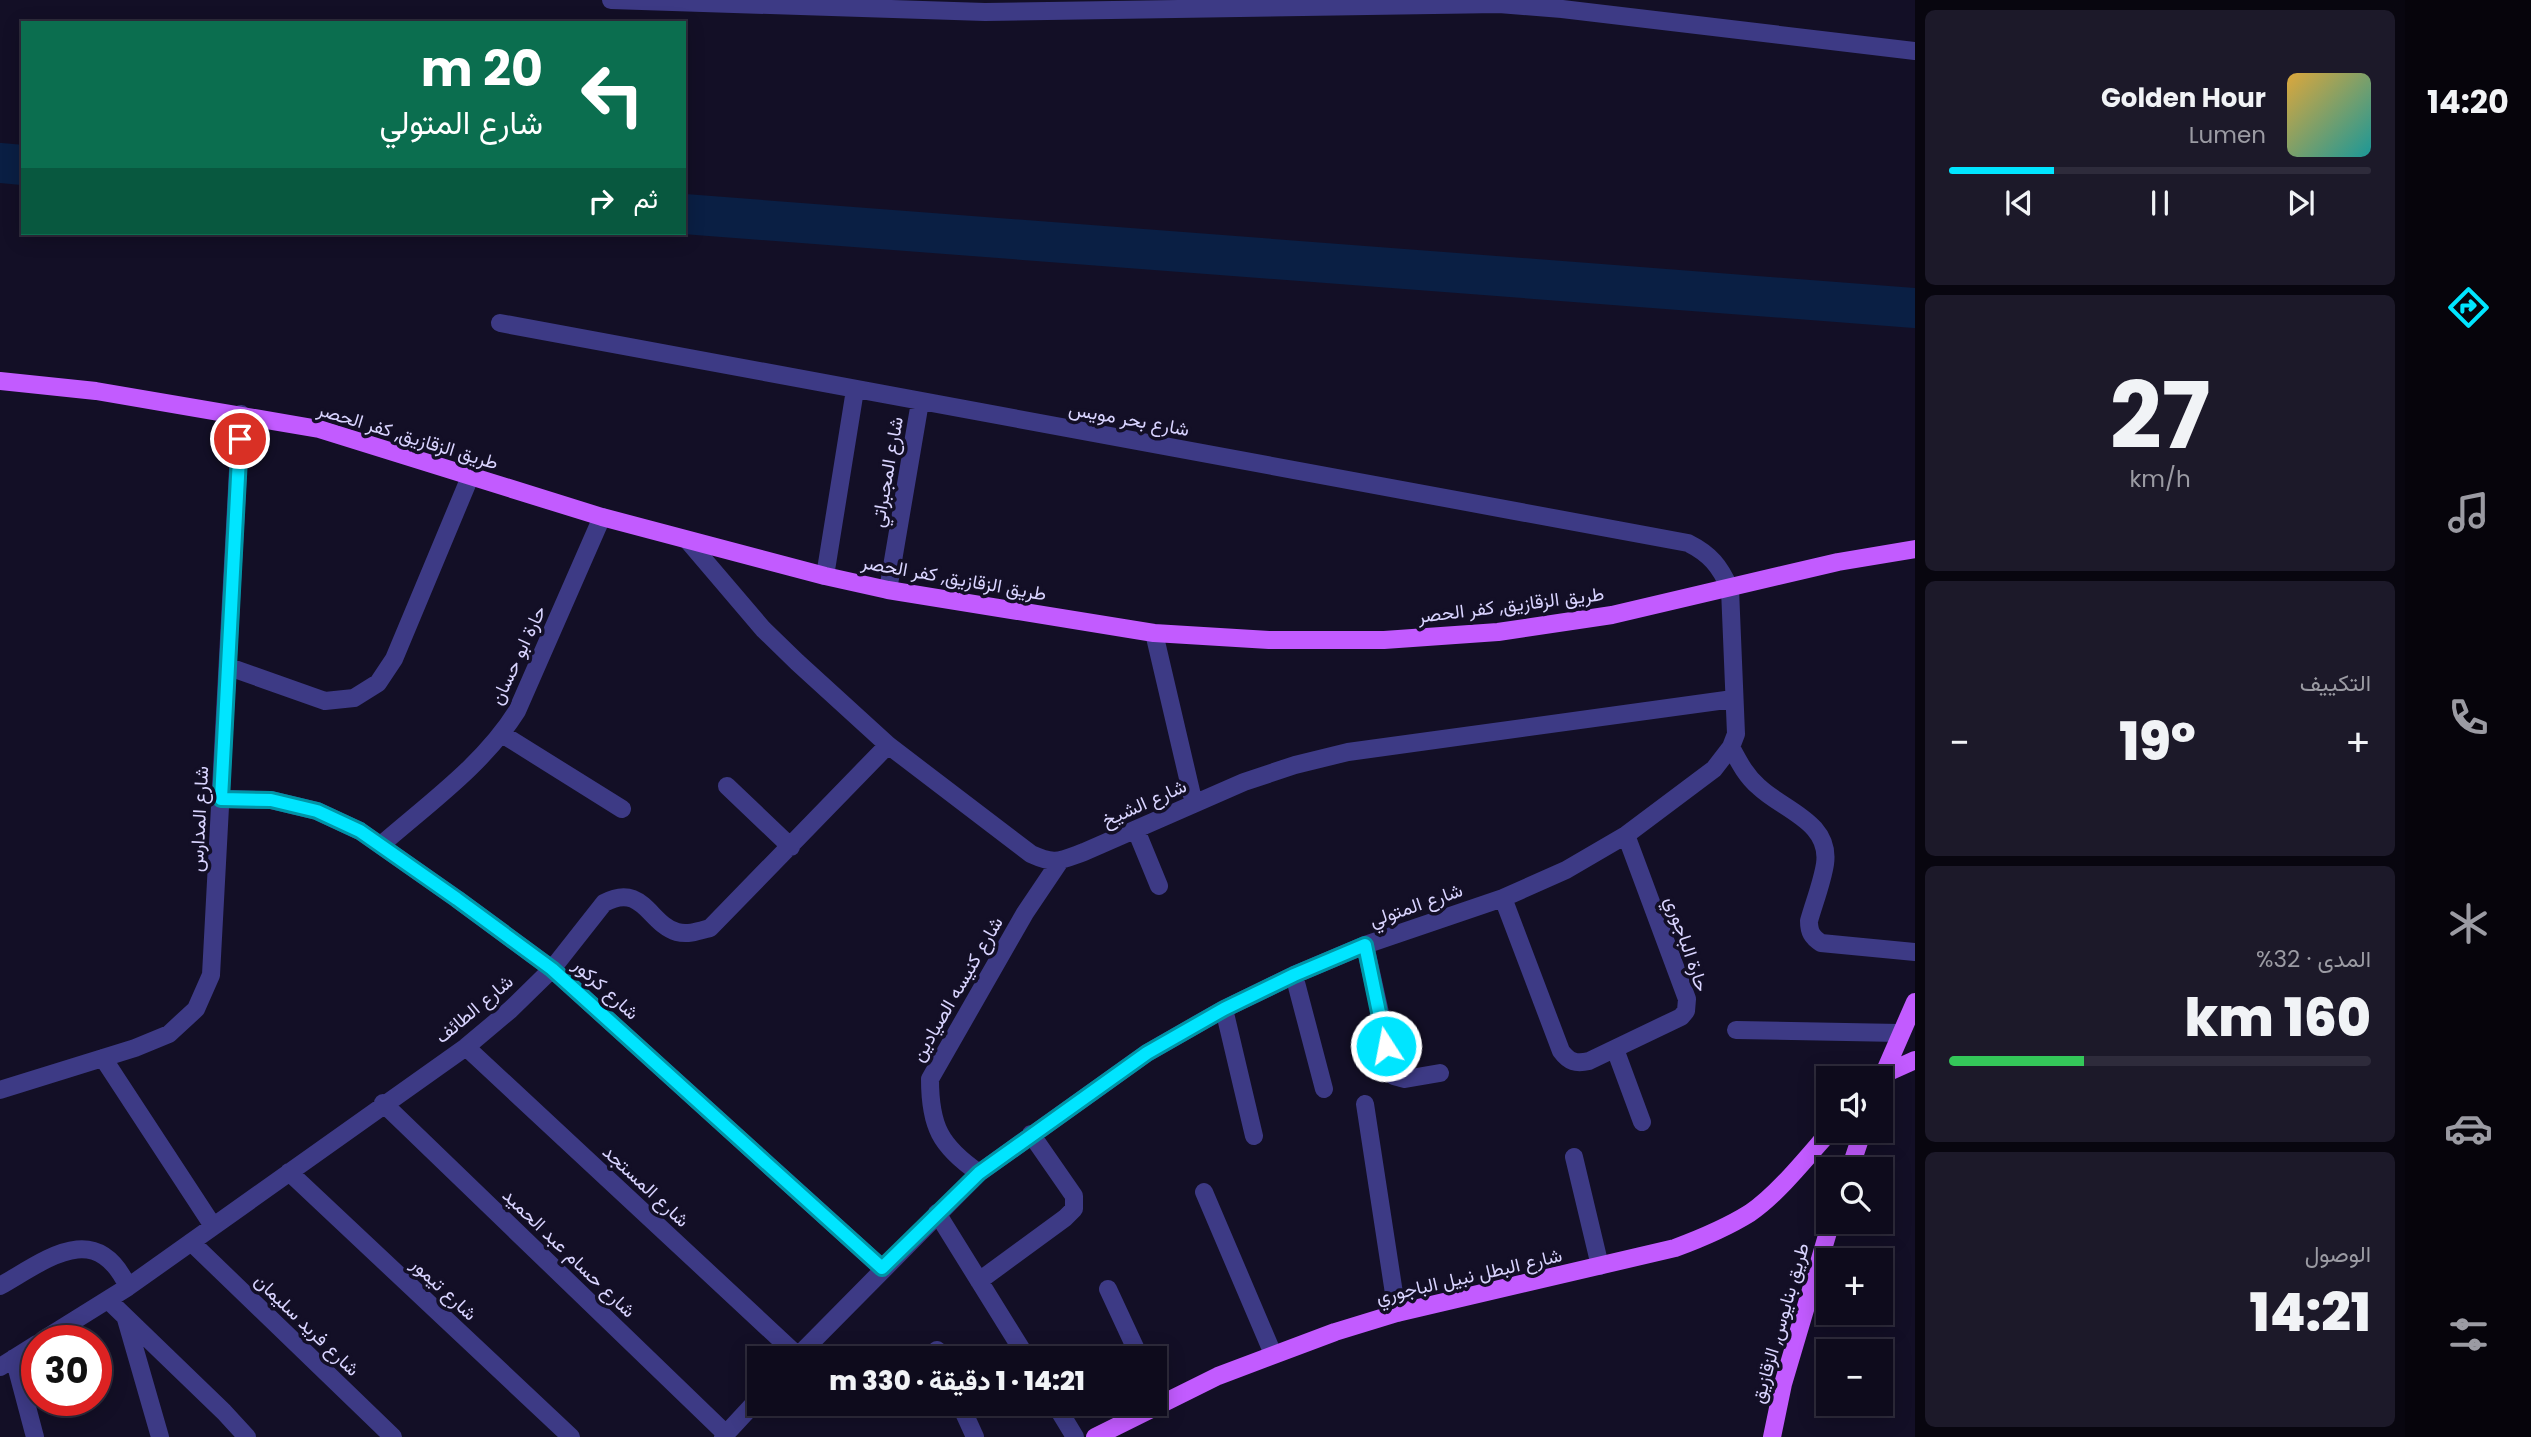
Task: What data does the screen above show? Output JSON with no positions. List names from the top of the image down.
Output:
{
  "streets": {
    "main road": ["طريق الزقازيق, كفر الحصر", "شارع البطل نبيل الباجوري", "طريق بنايوس, الزقازيق"],
    "street": [
      "شارع بحر مويس",
      "شارع المجبراتي",
      "حارة ابو حسان",
      "شارع الشيخ",
      "شارع المدارس",
      "شارع المتولي",
      "حارة الباجوري",
      "شارع كركور",
      "شارع كنيسه الصيادين",
      "شارع الطائف",
      "شارع المستجد",
      "شارع حسام عبد الحميد",
      "شارع تيمور",
      "شارع فريد سليمان"
    ]
  },
  "crossings": [
    ["شارع بحر مويس", "طريق الزقازيق, كفر الحصر"],
    ["شارع بحر مويس", "شارع المجبراتي"],
    ["طريق الزقازيق, كفر الحصر", "شارع المجبراتي"],
    ["طريق الزقازيق, كفر الحصر", "حارة ابو حسان"],
    ["طريق الزقازيق, كفر الحصر", "شارع المدارس"],
    ["حارة ابو حسان", "شارع كركور"],
    ["شارع الشيخ", "شارع كنيسه الصيادين"],
    ["شارع المدارس", "شارع كركور"],
    ["شارع المتولي", "حارة الباجوري"],
    ["شارع المتولي", "شارع كركور"],
    ["شارع المتولي", "شارع كنيسه الصيادين"],
    ["شارع كركور", "شارع الطائف"],
    ["شارع الطائف", "شارع المستجد"],
    ["شارع الطائف", "شارع حسام عبد الحميد"],
    ["شارع الطائف", "شارع تيمور"],
    ["شارع الطائف", "شارع فريد سليمان"]
  ],
  "page": {
    "tabs": "14:20",
    "turn": ["20 m", "شارع المتولي"],
    "song": ["Golden Hour", "Lumen"],
    "then": "ثم",
    "tile": [
      ["27", "km/h"],
      "التكييف",
      ["المدى · 32%", "160 km"],
      ["الوصول", "14:21"]
    ],
    "heat": ["−", "19°", "+"],
    "map_buttons": ["+", "−"],
    "limit": "30",
    "trip": "14:21 · 1 دقيقة · 330 m"
  }
}
